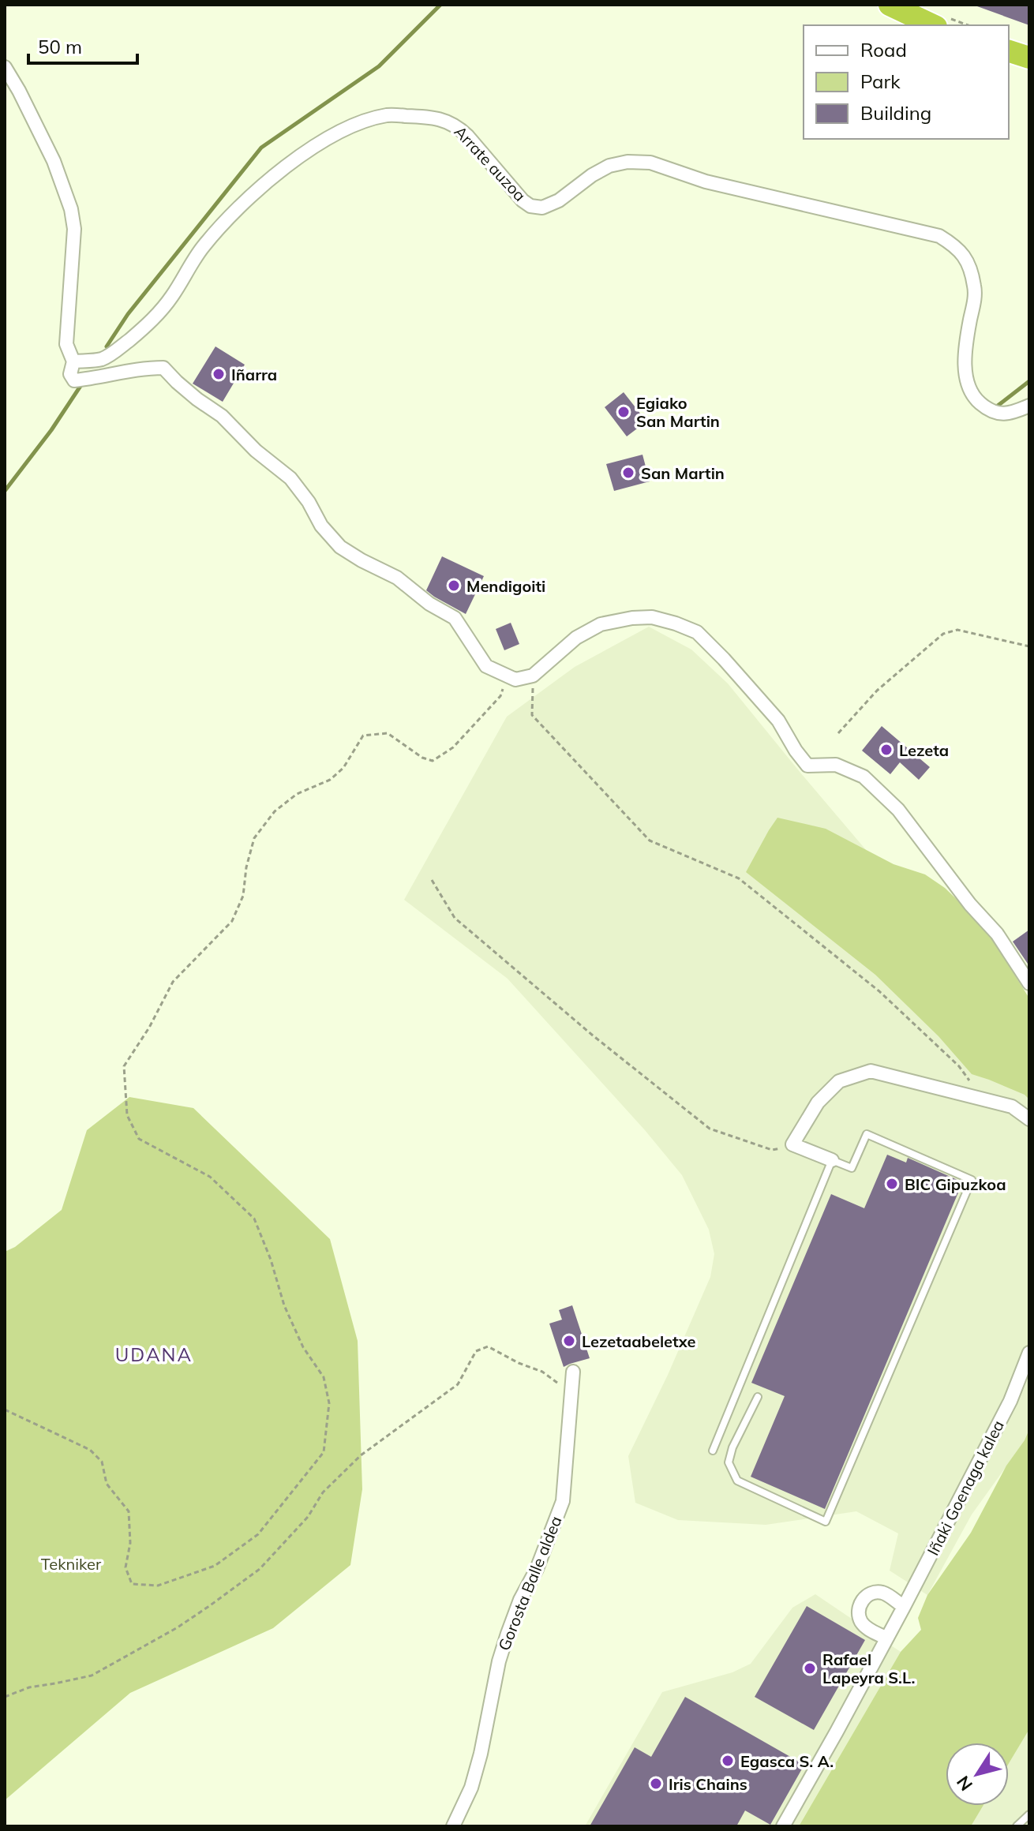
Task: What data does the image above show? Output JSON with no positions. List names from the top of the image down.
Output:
{
  "streets": {
    "street": ["Arrate auzoa", "Iñaki Goenaga kalea", "Gorosta Balle aldea"]
  },
  "districts": ["UDANA"],
  "parks": ["Tekniker"],
  "places": [
    "Iñarra",
    "Egiako San Martin",
    "San Martin",
    "Mendigoiti",
    "Lezeta",
    "BIC Gipuzkoa",
    "Lezetaabeletxe",
    "Rafael Lapeyra S.L.",
    "Egasca S. A.",
    "Iris Chains"
  ],
  "legend": ["Road", "Park", "Building"],
  "scale_bar": "50 m",
  "north": "bottom left"
}
